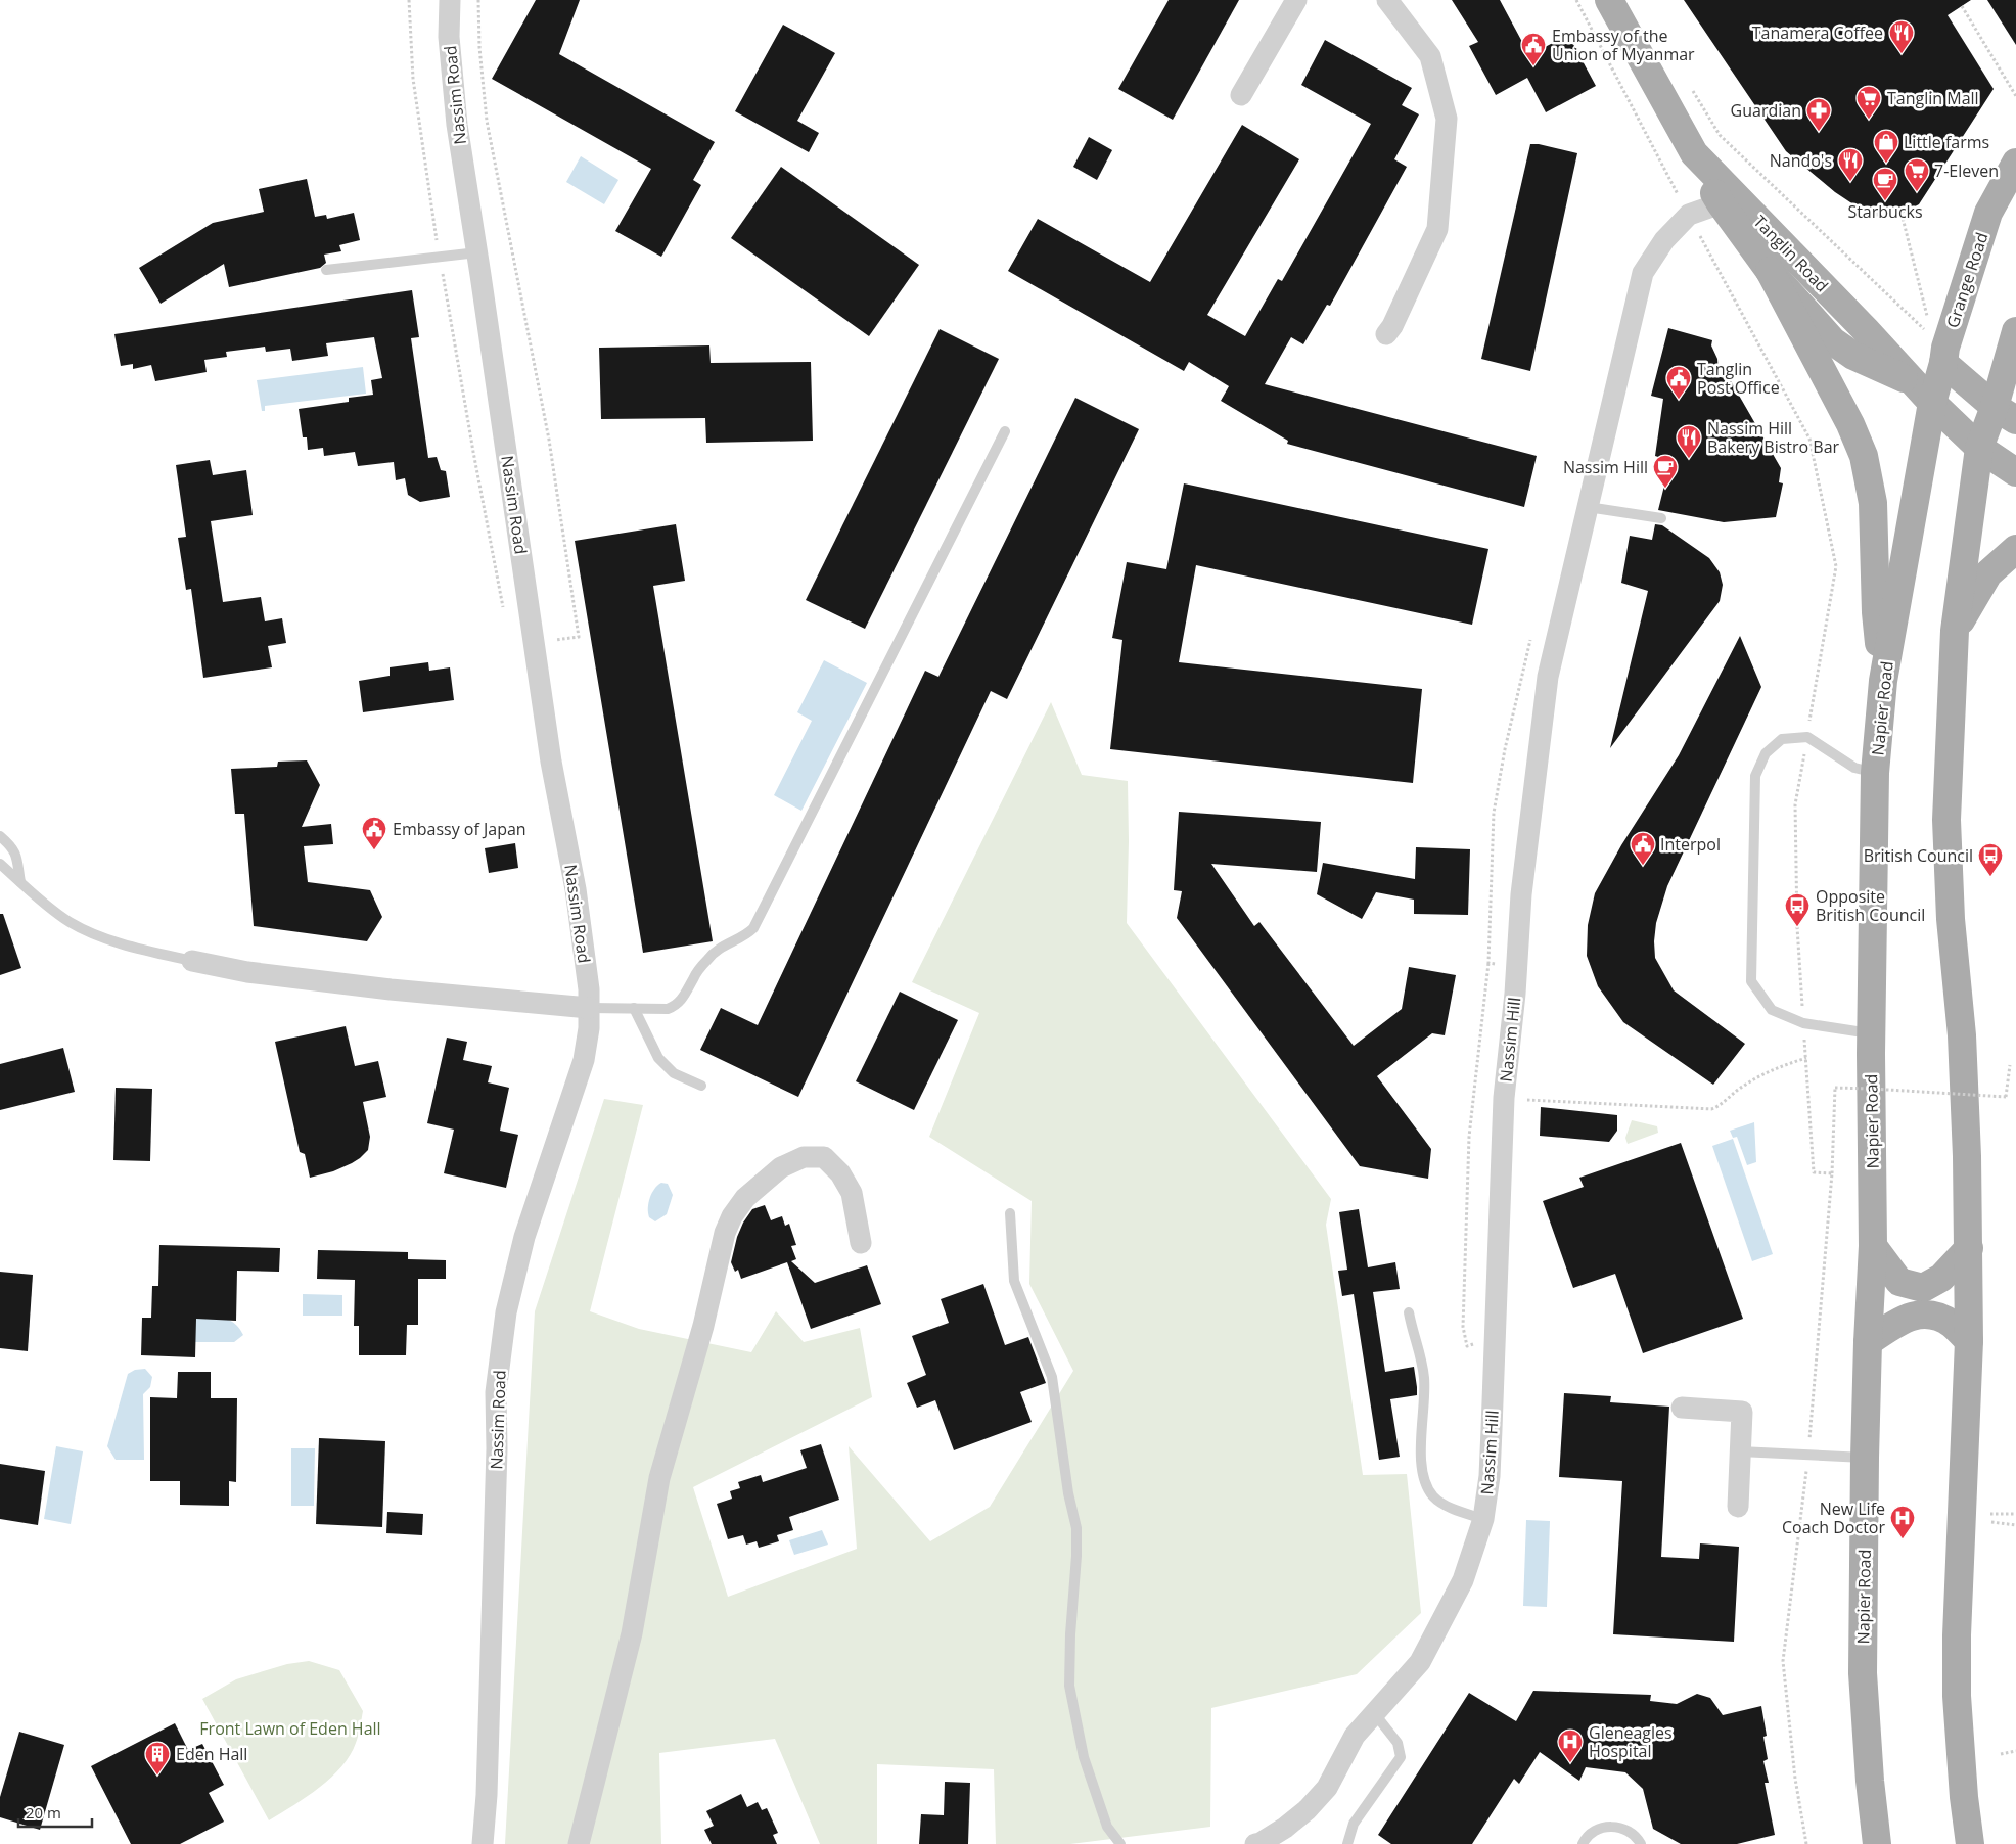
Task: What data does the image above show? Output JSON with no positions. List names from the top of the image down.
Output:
{
  "streets": {
    "main road": ["Tanglin Road", "Grange Road", "Napier Road"],
    "street": ["Nassim Road", "Nassim Hill"]
  },
  "crossings": [
    ["Tanglin Road", "Grange Road"],
    ["Tanglin Road", "Napier Road"],
    ["Grange Road", "Napier Road"]
  ],
  "parks": ["Front Lawn of Eden Hall"],
  "places": {
    "restaurant": ["Tanamera Coffee", "Nando's", "Nassim Hill Bakery Bistro Bar"],
    "public building": [
      "Embassy of the Union of Myanmar",
      "Tanglin Post Office",
      "Embassy of Japan",
      "Interpol"
    ],
    "supermarket": ["Tanglin Mall", "7-Eleven"],
    "pharmacy": ["Guardian"],
    "shop": ["Little farms"],
    "cafe": ["Starbucks", "Nassim Hill"],
    "bus stop": ["British Council", "Opposite British Council"],
    "hospital": ["New Life Coach Doctor", "Gleneagles Hospital"],
    "building": ["Eden Hall"]
  },
  "scale_bar": "20 m"
}
